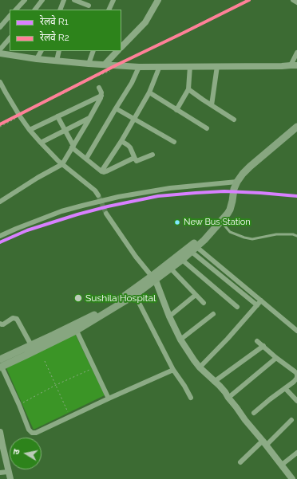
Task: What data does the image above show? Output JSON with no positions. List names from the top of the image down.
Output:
{
  "places": ["New Bus Station", "Sushila Hospital"],
  "lines": ["rail line R2", "rail line R1"],
  "legend": ["रेलवे R1", "रेलवे R2"],
  "north": "left"
}
